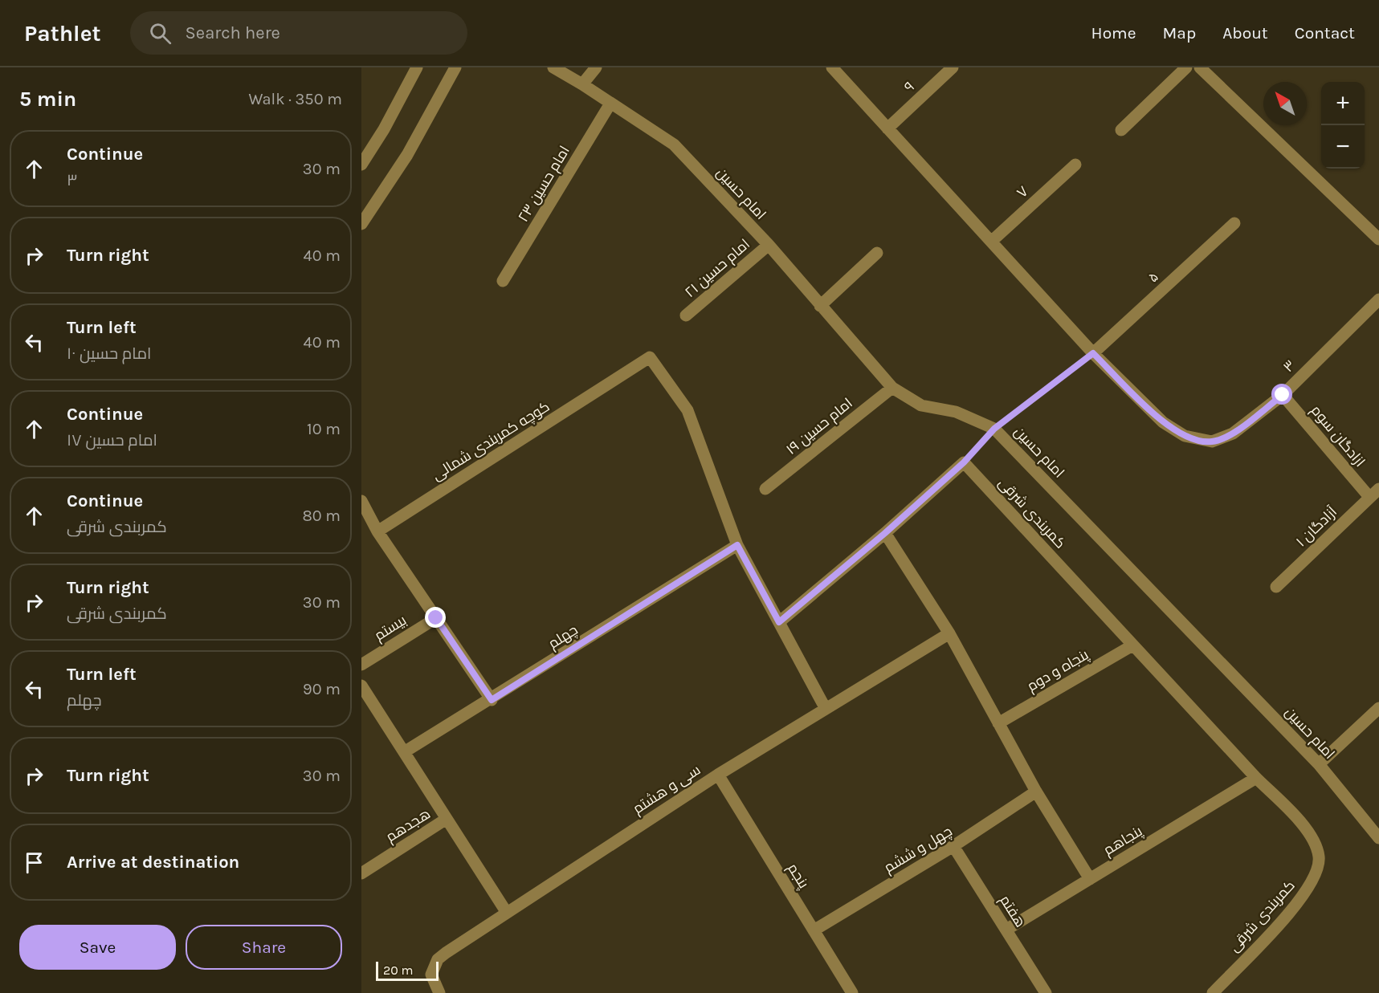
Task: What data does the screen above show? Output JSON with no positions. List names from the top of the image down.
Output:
{
  "streets": {
    "street": [
      "۹",
      "امام حسین ۲۳",
      "۷",
      "امام حسین",
      "امام حسین ۲۱",
      "۵",
      "۳",
      "امام حسین ۱۹",
      "ازادگان سوم",
      "کوچه کمربندی شمالی",
      "کمربندی شرقی",
      "آزادگان ۱",
      "بیستم",
      "چهلم",
      "پنجاه و دوم",
      "سی و هشتم",
      "هجدهم",
      "پنجاهم",
      "چهل و ششم",
      "پنجم",
      "هفتم"
    ]
  },
  "crossings": [
    ["امام حسین ۲۳", "امام حسین"],
    ["امام حسین", "امام حسین ۲۱"],
    ["امام حسین", "امام حسین ۱۹"],
    ["۵", "۳"],
    ["۳", "ازادگان سوم"],
    ["ازادگان سوم", "آزادگان ۱"],
    ["کوچه کمربندی شمالی", "چهلم"],
    ["کمربندی شرقی", "پنجاه و دوم"],
    ["کمربندی شرقی", "پنجاهم"],
    ["سی و هشتم", "پنجم"],
    ["پنجاهم", "هفتم"],
    ["چهل و ششم", "پنجم"],
    ["چهل و ششم", "هفتم"]
  ],
  "scale_bar": "20 m",
  "north": "top left",
  "page": {
    "header": "Pathlet",
    "search": "Search here",
    "nav": [
      "Home",
      "Map",
      "About",
      "Contact"
    ],
    "heading": ["5 min", "Walk · 350 m"],
    "map_buttons": ["+", "−"],
    "list": [
      ["Continue", "۳", "30 m"],
      ["Turn right", "40 m"],
      ["Turn left", "امام حسین ۱۰", "40 m"],
      ["Continue", "امام حسین ۱۷", "10 m"],
      ["Continue", "کمربندی شرقی", "80 m"],
      ["Turn right", "کمربندی شرقی", "30 m"],
      ["Turn left", "چهلم", "90 m"],
      ["Turn right", "30 m"],
      "Arrive at destination"
    ],
    "buttons": ["Save", "Share"],
    "scale": "20 m"
  }
}
